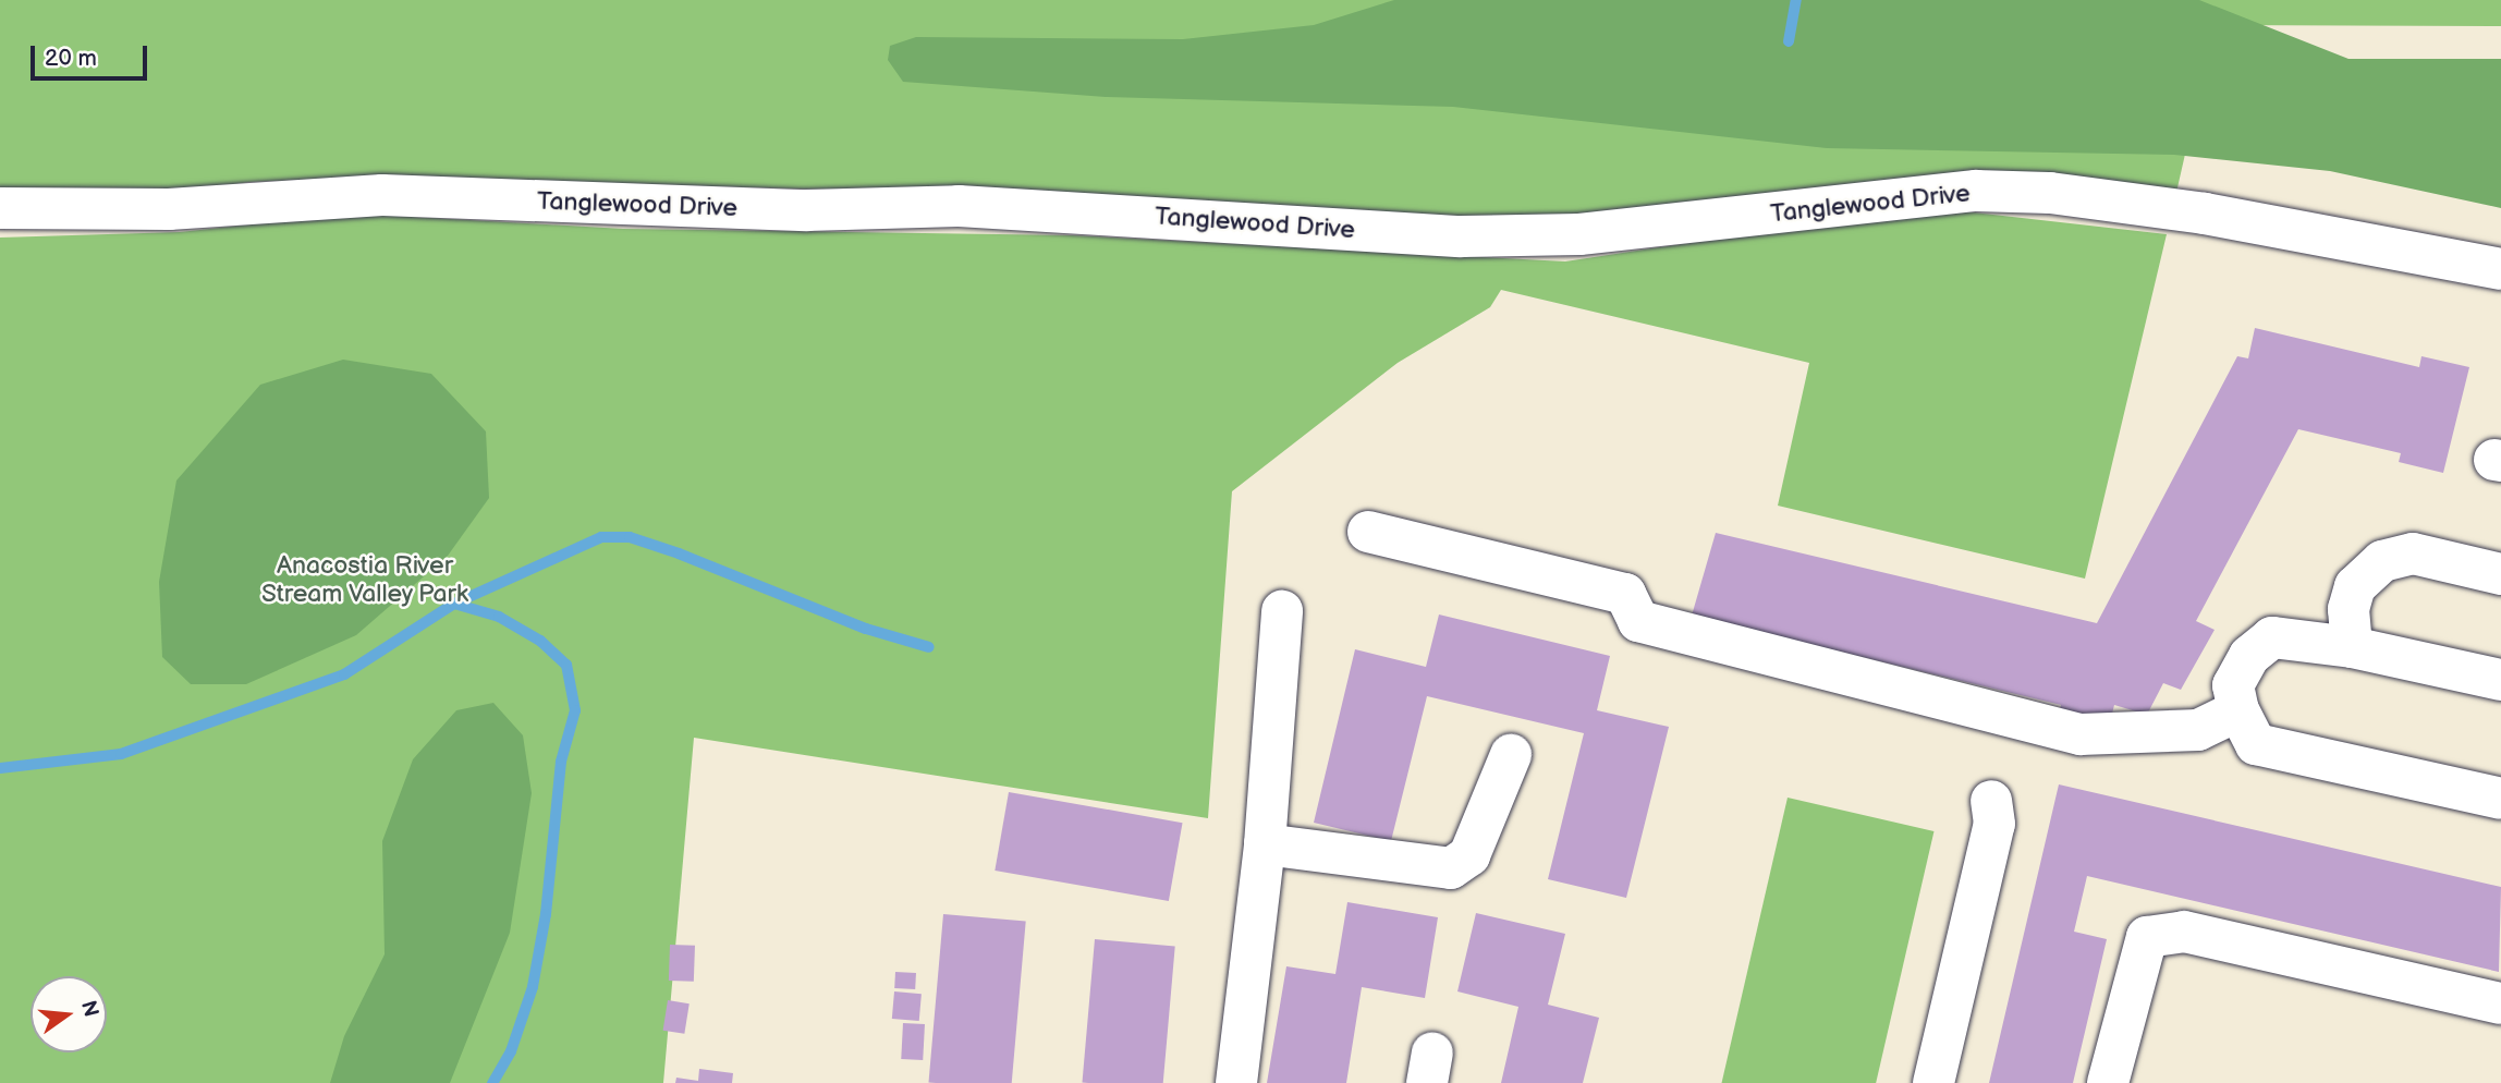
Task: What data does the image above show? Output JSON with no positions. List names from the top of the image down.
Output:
{
  "streets": {
    "street": ["Tanglewood Drive"]
  },
  "parks": ["Anacostia River Stream Valley Park"],
  "scale_bar": "20 m",
  "north": "right"
}
